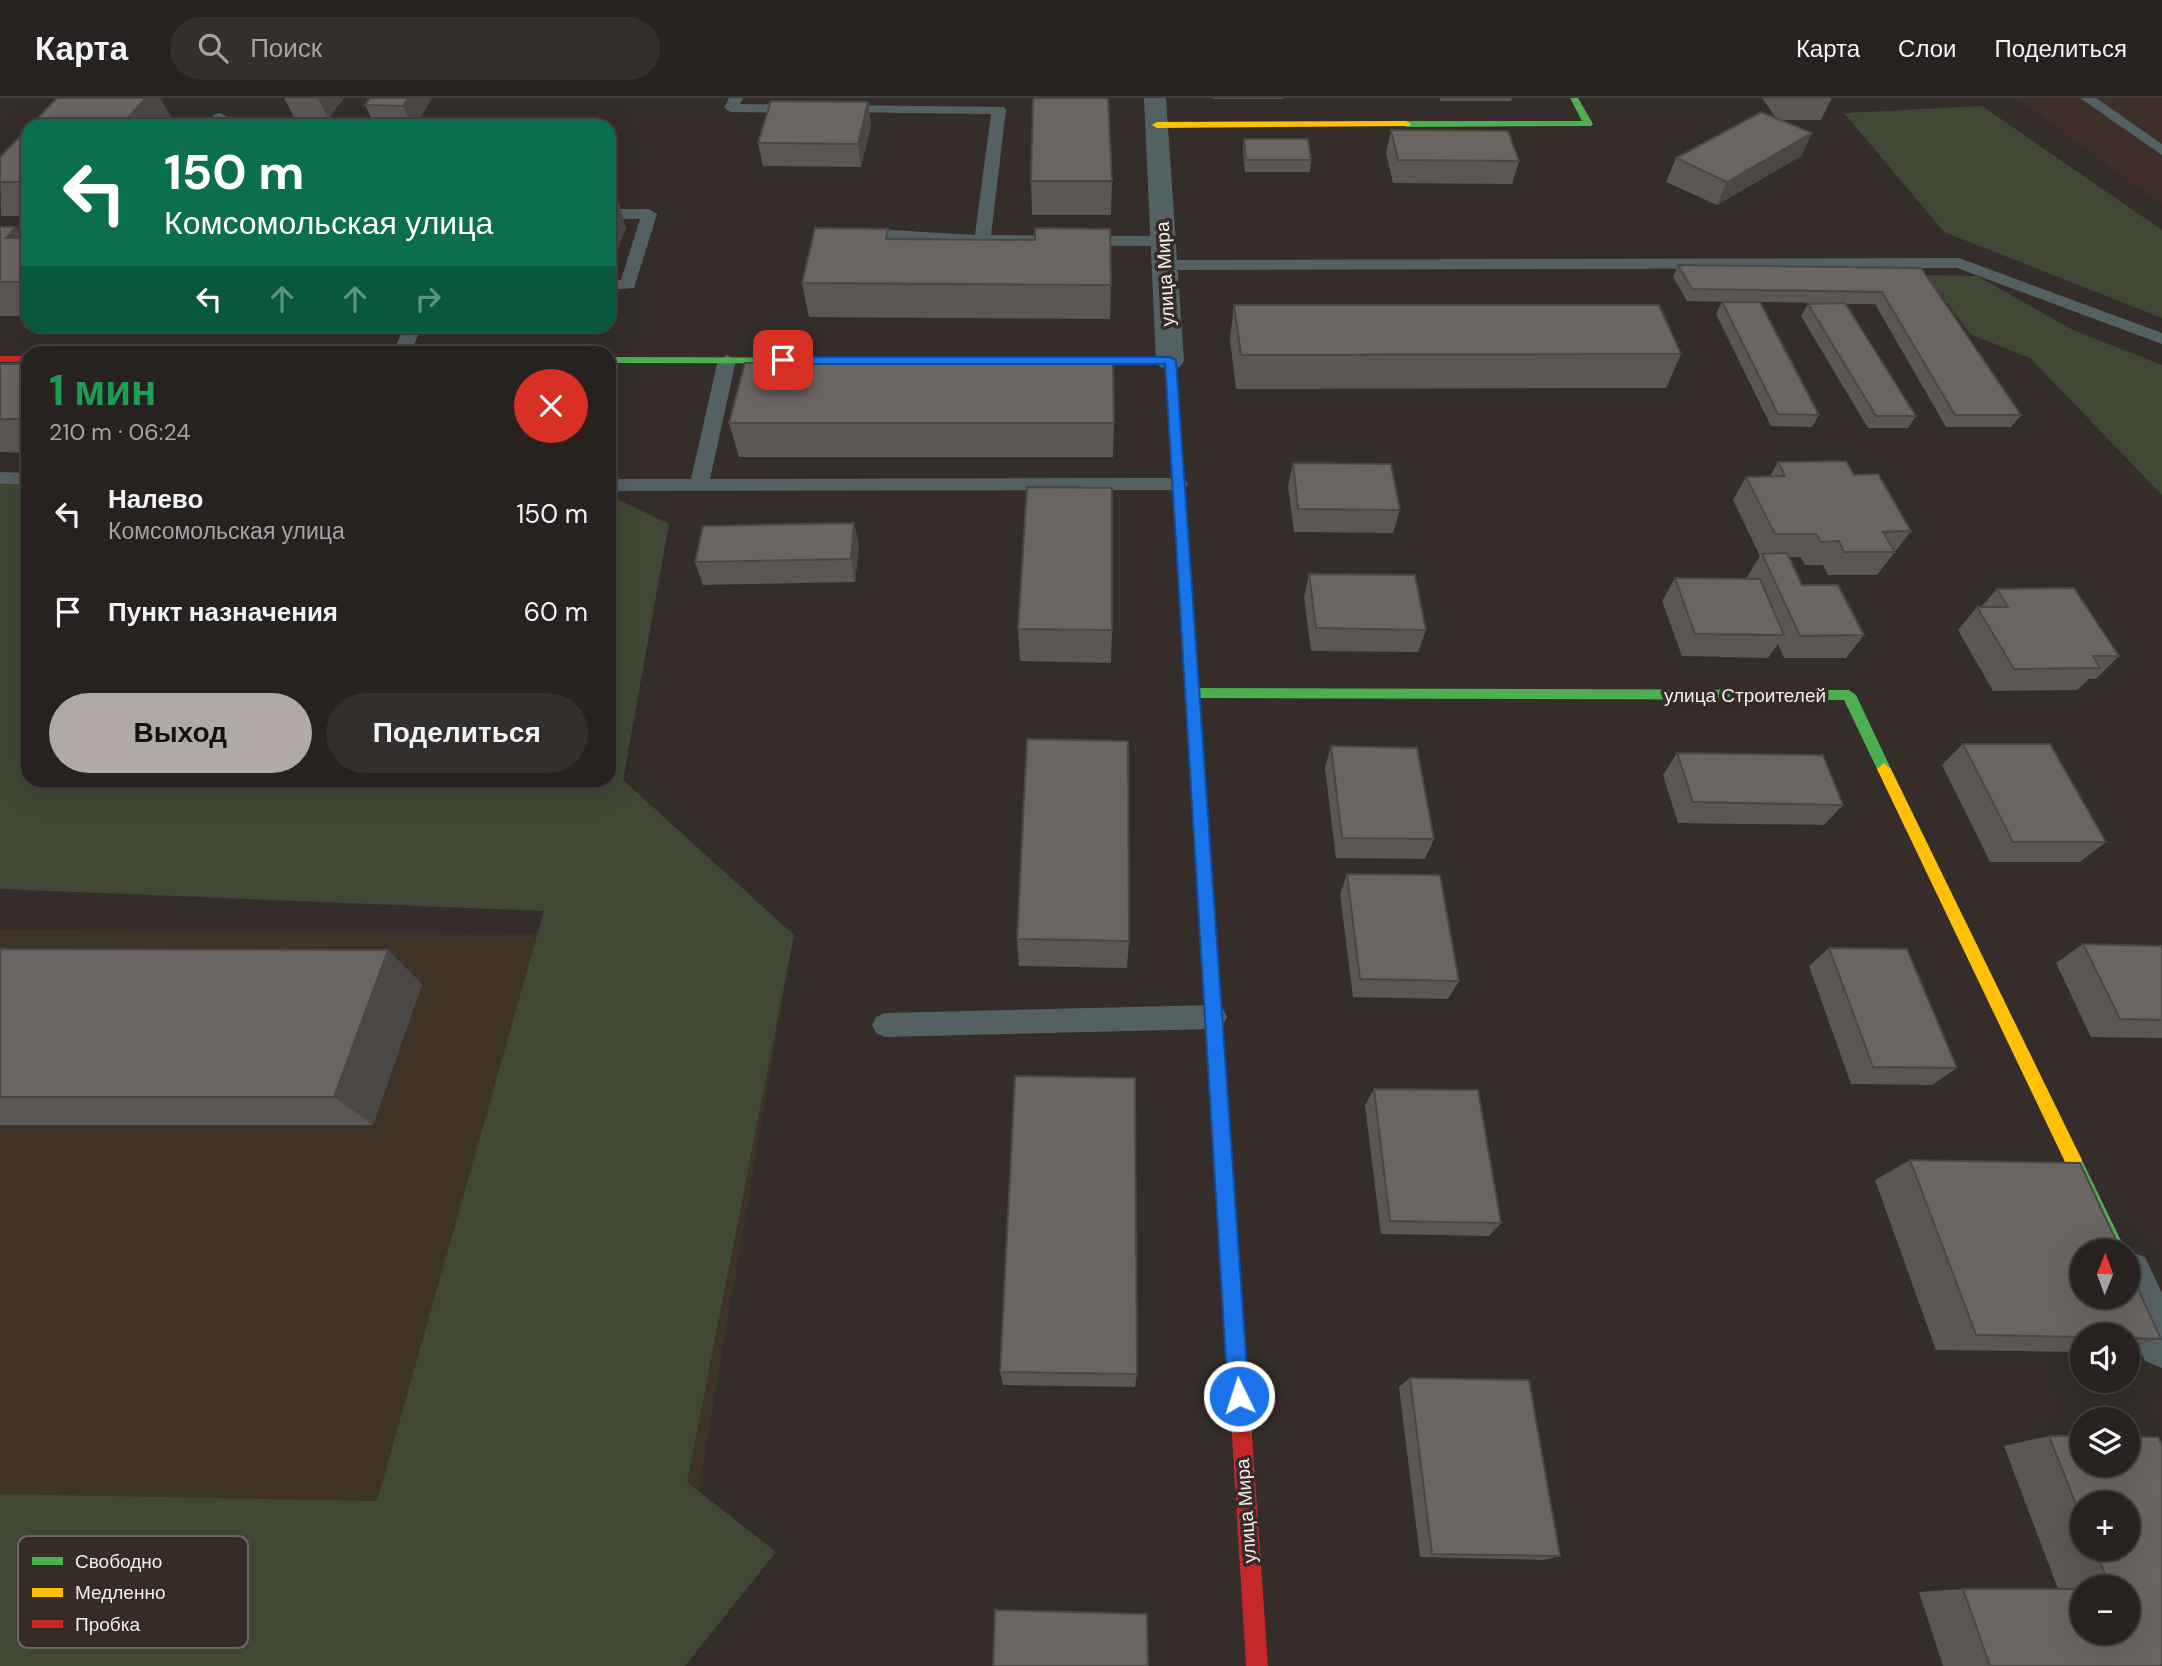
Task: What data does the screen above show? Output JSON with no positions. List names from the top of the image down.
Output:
{
  "streets": {
    "street": ["улица Мира", "улица Строителей"]
  },
  "crossings": [
    ["улица Мира", "улица Строителей"]
  ],
  "legend": ["Свободно", "Медленно", "Пробка"],
  "north": "top",
  "page": {
    "header": "Карта",
    "search": "Поиск",
    "nav": ["Карта", "Слои", "Поделиться"],
    "turn": ["150 m", "Комсомольская улица"],
    "heading": ["1 мин", "210 m · 06:24"],
    "list": [
      {
        "name": "Налево",
        "note": "Комсомольская улица",
        "value": "150 m"
      },
      {
        "name": "Пункт назначения",
        "value": "60 m"
      }
    ],
    "buttons": ["Выход", "Поделиться"],
    "map_buttons": ["+", "−"]
  }
}
